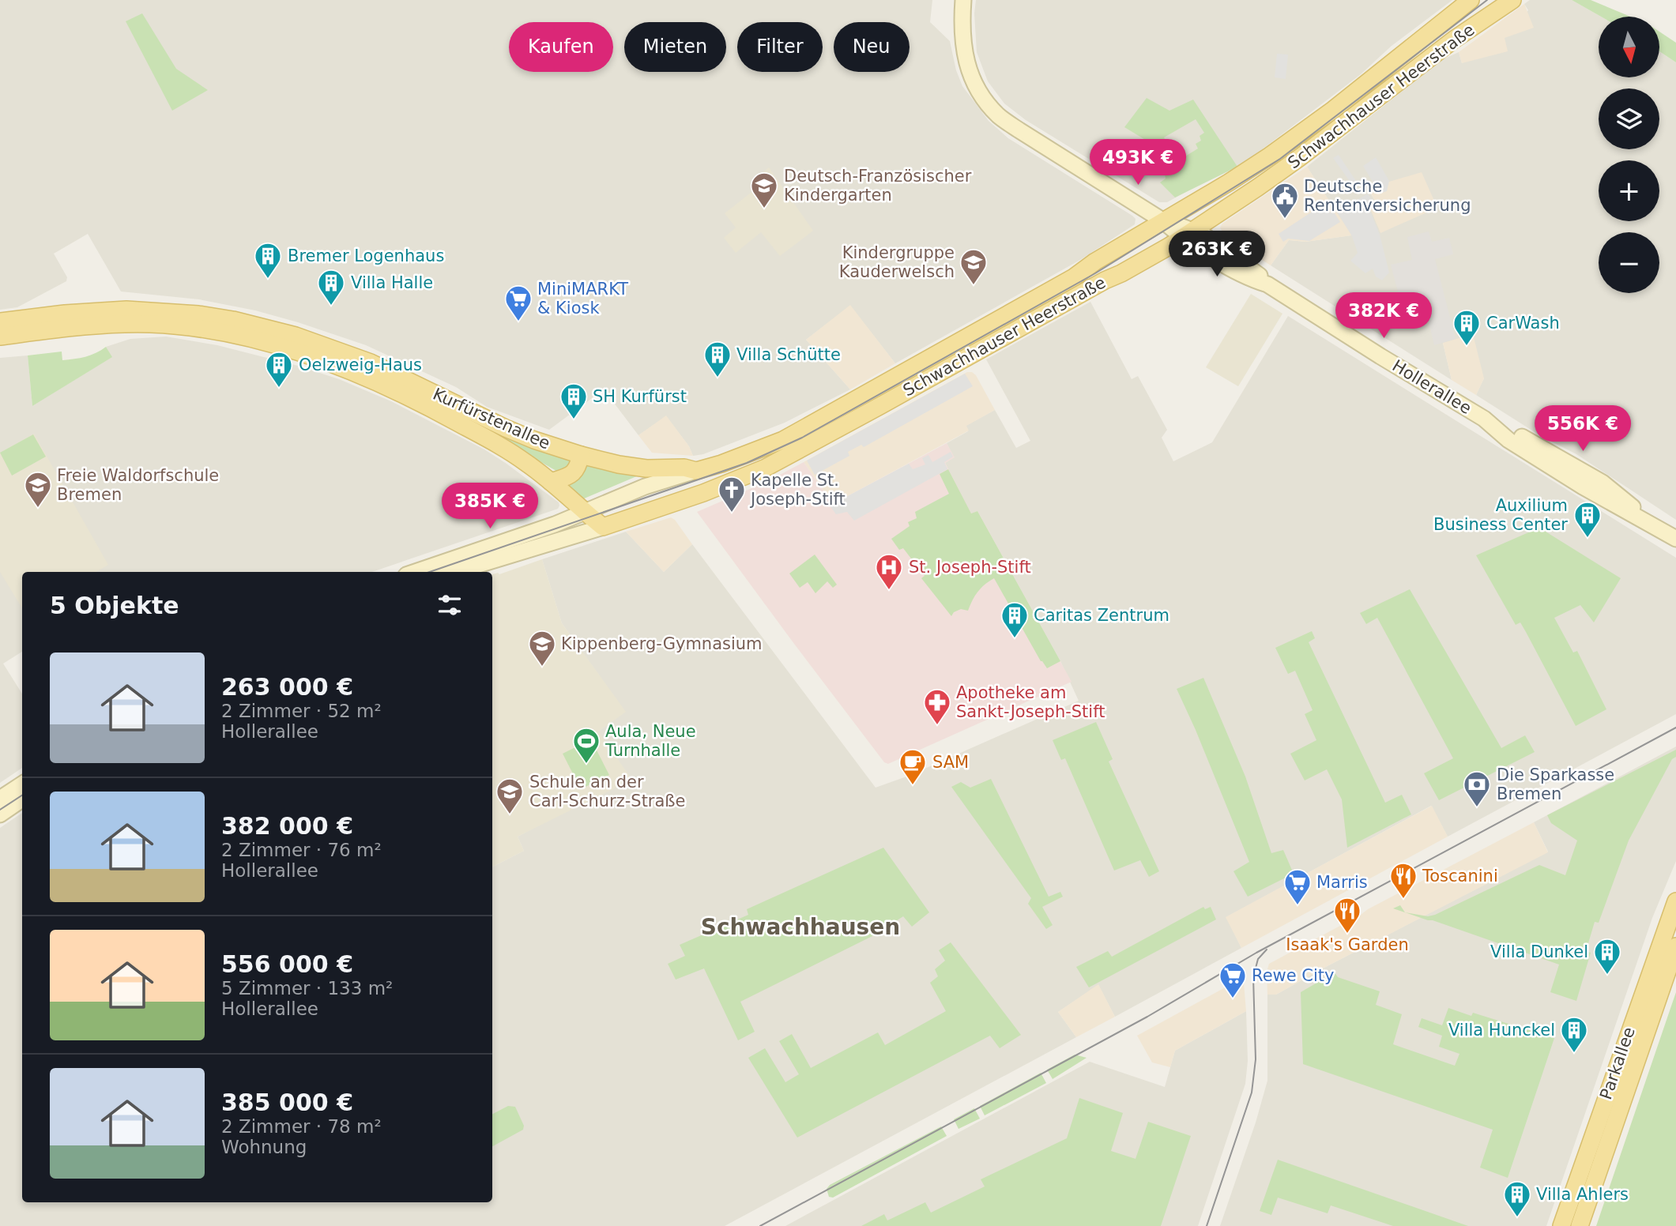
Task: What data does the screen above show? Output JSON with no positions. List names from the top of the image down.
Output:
{
  "streets": {
    "main road": [
      "Schwachhauser Heerstraße",
      "Hollerallee",
      "Kurfürstenallee",
      "Parkallee"
    ]
  },
  "crossings": [
    ["Schwachhauser Heerstraße", "Hollerallee"],
    ["Schwachhauser Heerstraße", "Kurfürstenallee"]
  ],
  "districts": ["Schwachhausen"],
  "places": {
    "school or university": [
      "Deutsch-Französischer Kindergarten",
      "Kindergruppe Kauderwelsch",
      "Freie Waldorfschule Bremen",
      "Kippenberg-Gymnasium",
      "Schule an der Carl-Schurz-Straße"
    ],
    "public building": ["Deutsche Rentenversicherung"],
    "building": [
      "Bremer Logenhaus",
      "Villa Halle",
      "CarWash",
      "Villa Schütte",
      "Oelzweig-Haus",
      "SH Kurfürst",
      "Auxilium Business Center",
      "Caritas Zentrum",
      "Villa Dunkel",
      "Villa Hunckel",
      "Villa Ahlers"
    ],
    "supermarket": ["MiniMARKT & Kiosk", "Marris", "Rewe City"],
    "church": ["Kapelle St. Joseph-Stift"],
    "hospital": ["St. Joseph-Stift"],
    "pharmacy": ["Apotheke am Sankt-Joseph-Stift"],
    "sports": ["Aula, Neue Turnhalle"],
    "cafe": ["SAM"],
    "bank": ["Die Sparkasse Bremen"],
    "restaurant": ["Toscanini", "Isaak's Garden"]
  },
  "north": "bottom",
  "page": {
    "map_buttons": ["+", "−"],
    "chip": [
      "Kaufen",
      "Mieten",
      "Filter",
      "Neu"
    ],
    "price": [
      "493K €",
      "263K €",
      "382K €",
      "556K €",
      "385K €"
    ],
    "heading": "5 Objekte",
    "list": [
      {
        "name": "263 000 €",
        "note": "2 Zimmer · 52 m² · Hollerallee"
      },
      {
        "name": "382 000 €",
        "note": "2 Zimmer · 76 m² · Hollerallee"
      },
      {
        "name": "556 000 €",
        "note": "5 Zimmer · 133 m² · Hollerallee"
      },
      {
        "name": "385 000 €",
        "note": "2 Zimmer · 78 m² · Wohnung"
      }
    ]
  }
}
